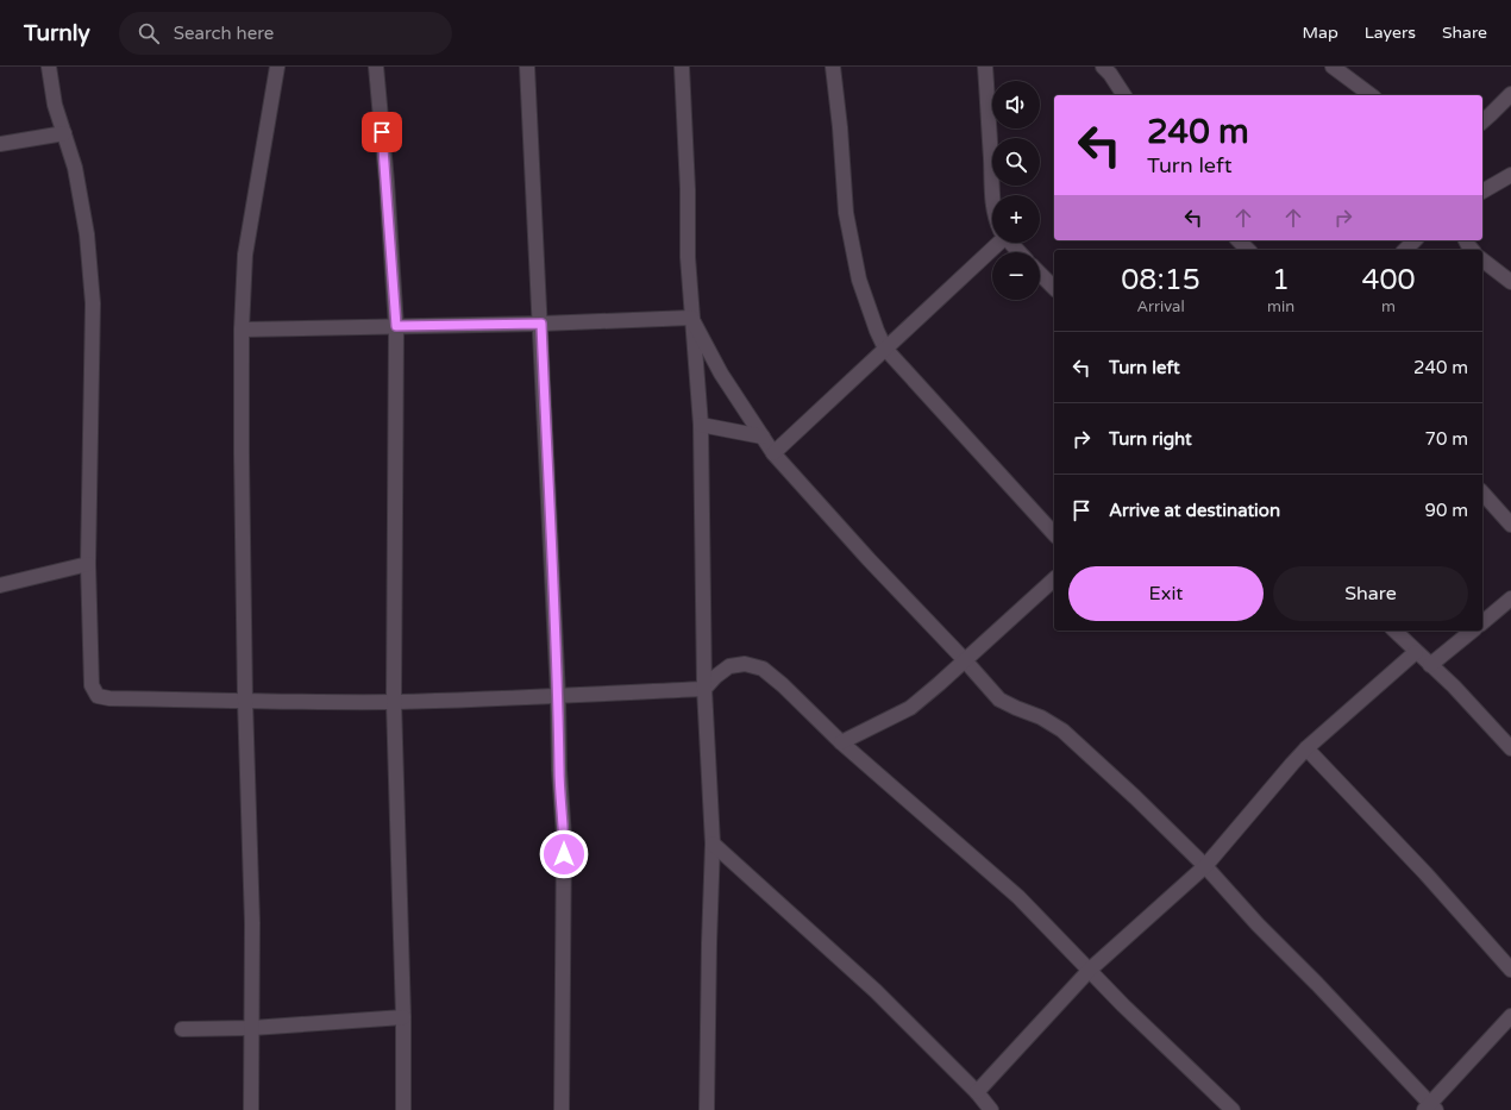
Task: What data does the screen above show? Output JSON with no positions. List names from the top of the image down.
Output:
{
  "page": {
    "header": "Turnly",
    "search": "Search here",
    "nav": ["Map", "Layers", "Share"],
    "map_buttons": ["+", "−"],
    "turn": ["240 m", "Turn left"],
    "eta": [
      "08:15",
      "Arrival",
      "1",
      "min",
      "400",
      "m"
    ],
    "list": [
      {
        "name": "Turn left",
        "value": "240 m"
      },
      {
        "name": "Turn right",
        "value": "70 m"
      },
      {
        "name": "Arrive at destination",
        "value": "90 m"
      }
    ],
    "buttons": ["Exit", "Share"]
  }
}
